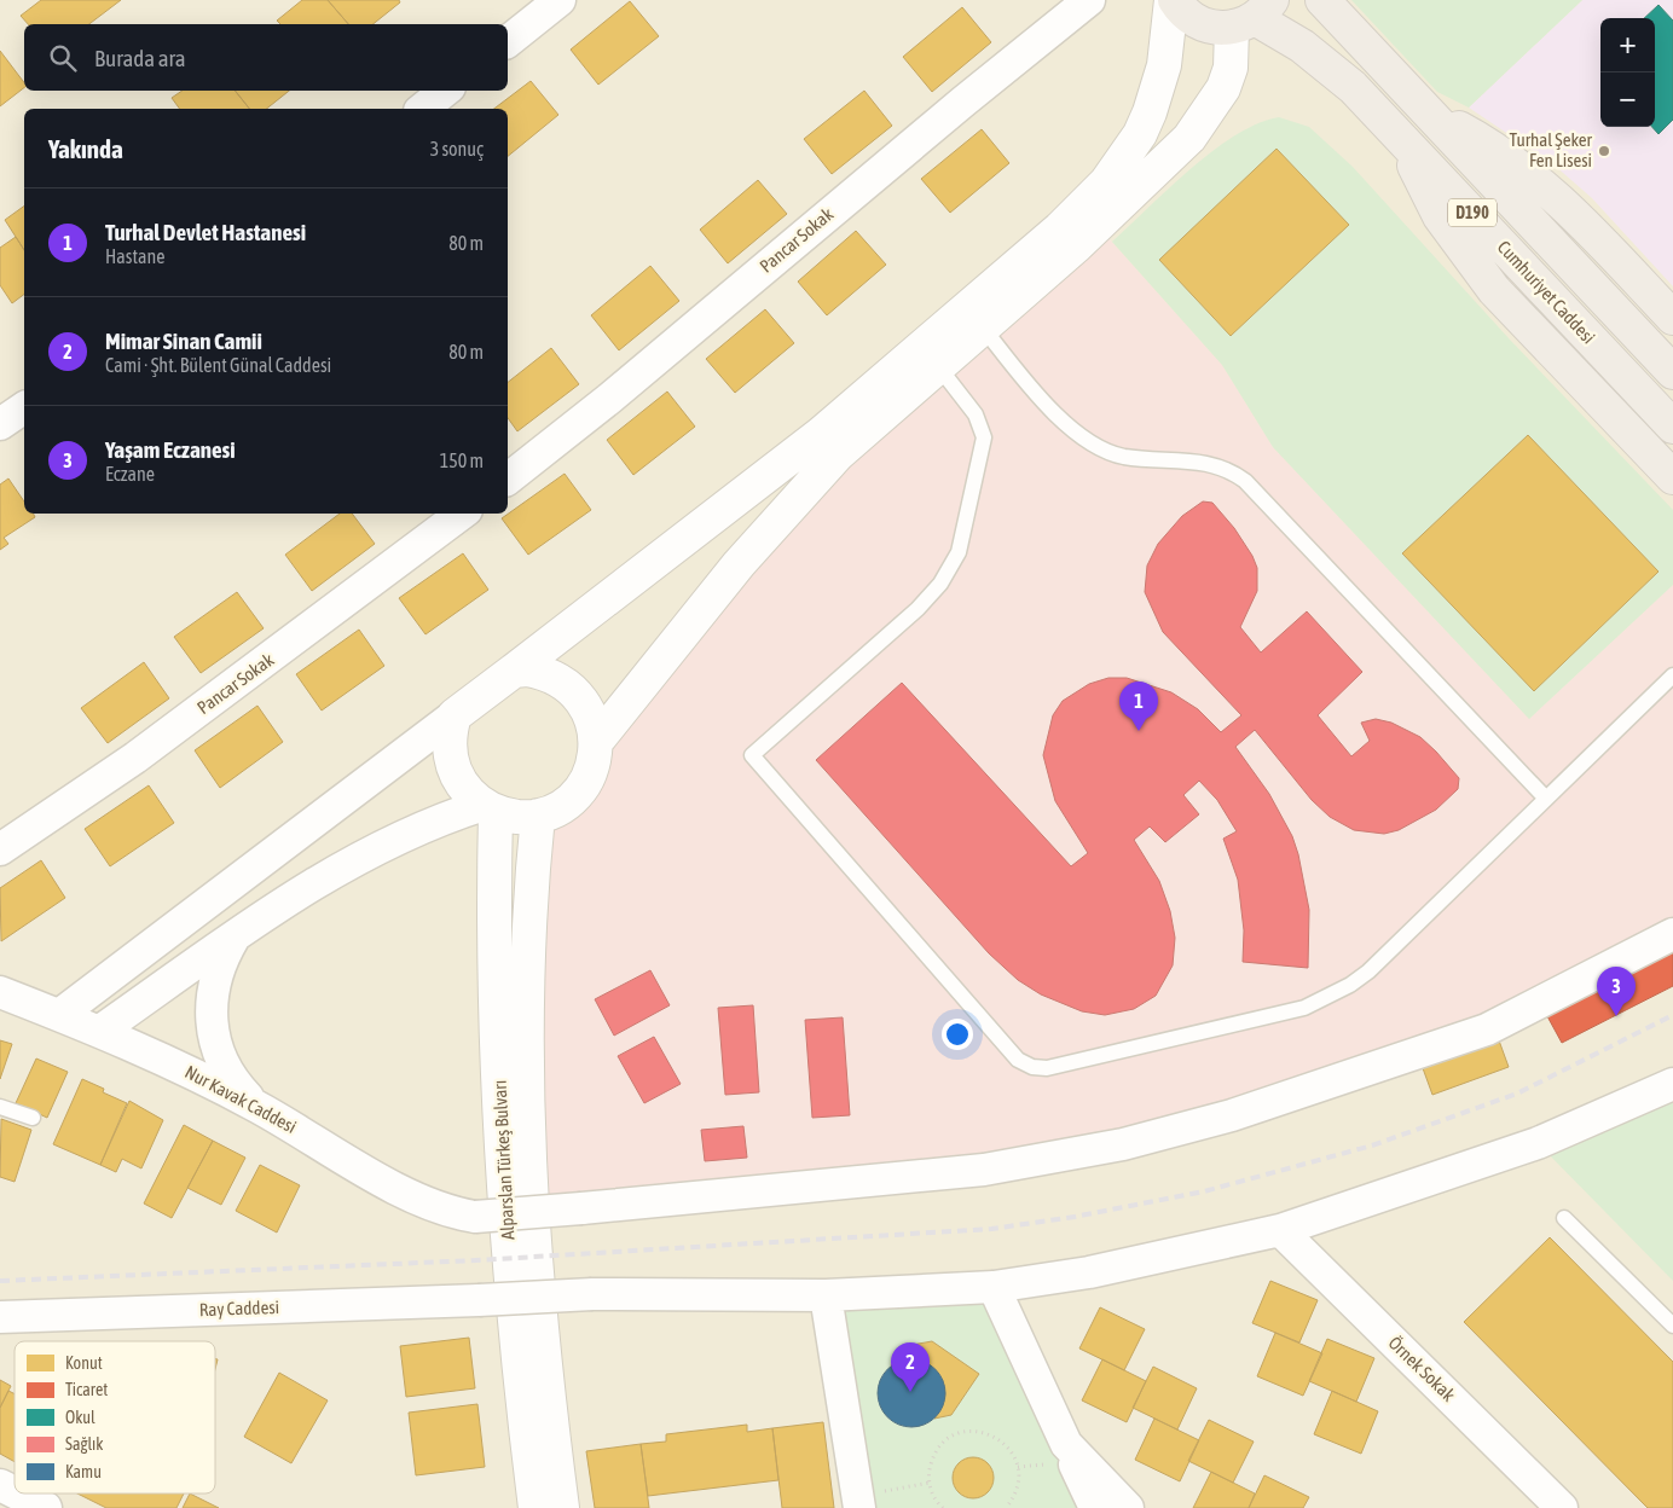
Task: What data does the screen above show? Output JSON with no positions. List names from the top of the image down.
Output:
{
  "streets": {
    "highway": ["D190", "Cumhuriyet Caddesi"],
    "street": [
      "Pancar Sokak",
      "Nur Kavak Caddesi",
      "Alparslan Türkeş Bulvarı",
      "Ray Caddesi",
      "Örnek Sokak"
    ]
  },
  "crossings": [
    ["Nur Kavak Caddesi", "Alparslan Türkeş Bulvarı"],
    ["Ray Caddesi", "Örnek Sokak"]
  ],
  "places": ["Turhal Şeker Fen Lisesi"],
  "legend": [
    "Konut",
    "Ticaret",
    "Okul",
    "Sağlık",
    "Kamu"
  ],
  "page": {
    "map_buttons": ["+", "−"],
    "search": "Burada ara",
    "heading": ["Yakında", "3 sonuç"],
    "list": [
      {
        "mark": "1",
        "name": "Turhal Devlet Hastanesi",
        "note": "Hastane",
        "value": "80 m"
      },
      {
        "mark": "2",
        "name": "Mimar Sinan Camii",
        "note": "Cami · Şht. Bülent Günal Caddesi",
        "value": "80 m"
      },
      {
        "mark": "3",
        "name": "Yaşam Eczanesi",
        "note": "Eczane",
        "value": "150 m"
      }
    ],
    "pins": ["1", "3", "2"]
  }
}
